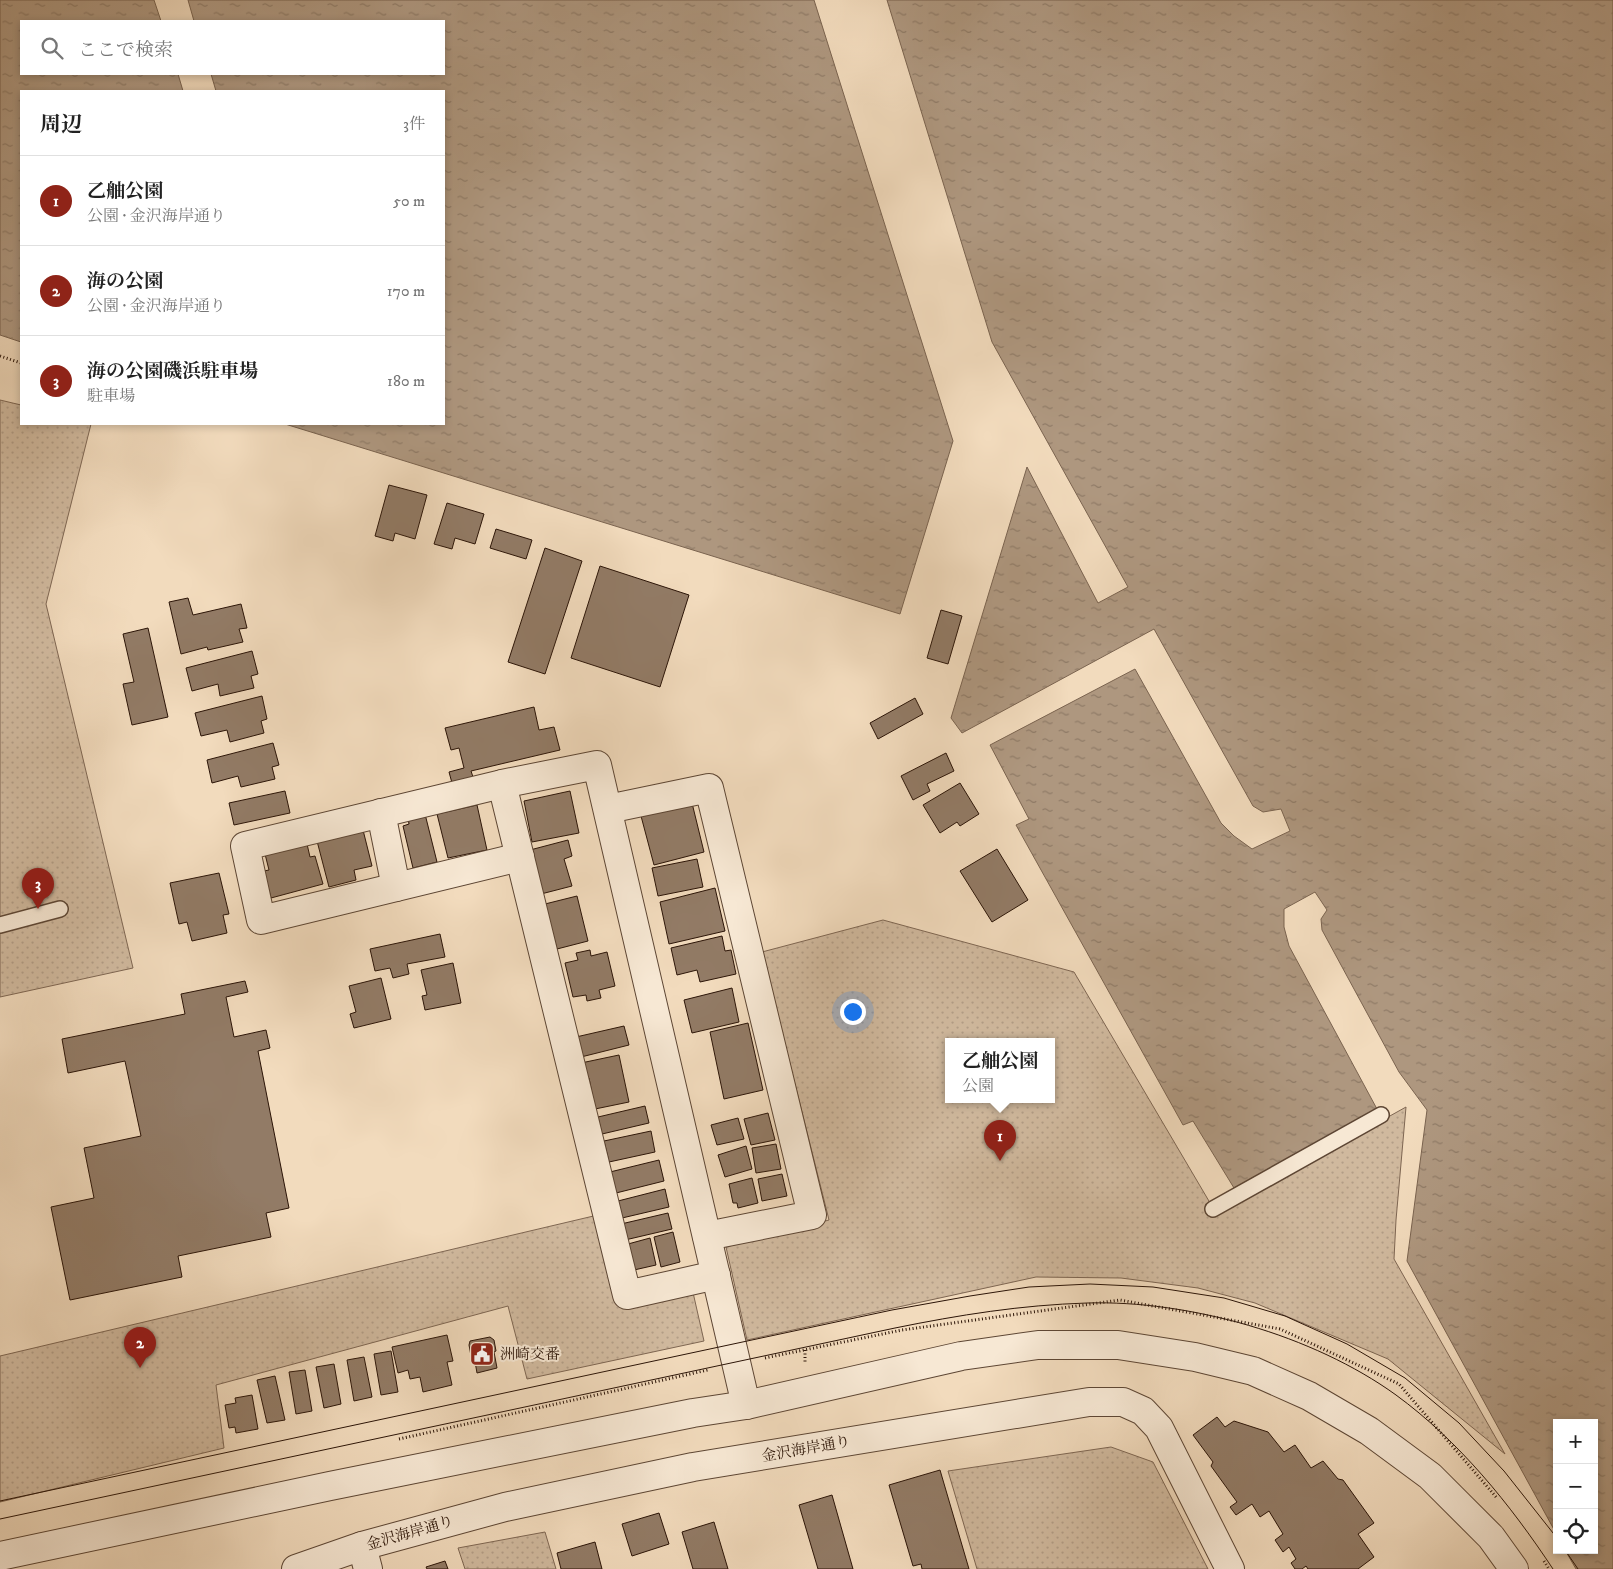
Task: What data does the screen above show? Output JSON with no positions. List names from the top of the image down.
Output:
{
  "streets": {
    "street": ["金沢海岸通り"]
  },
  "places": {
    "public building": ["洲崎交番"]
  },
  "page": {
    "search": "ここで検索",
    "heading": ["周辺", "3件"],
    "list": [
      {
        "mark": "1",
        "name": "乙舳公園",
        "note": "公園 · 金沢海岸通り",
        "value": "50 m"
      },
      {
        "mark": "2",
        "name": "海の公園",
        "note": "公園 · 金沢海岸通り",
        "value": "170 m"
      },
      {
        "mark": "3",
        "name": "海の公園磯浜駐車場",
        "note": "駐車場",
        "value": "180 m"
      }
    ],
    "pins": ["3", "1", "2"],
    "popup": ["乙舳公園", "公園"],
    "map_buttons": ["+", "−"]
  }
}
